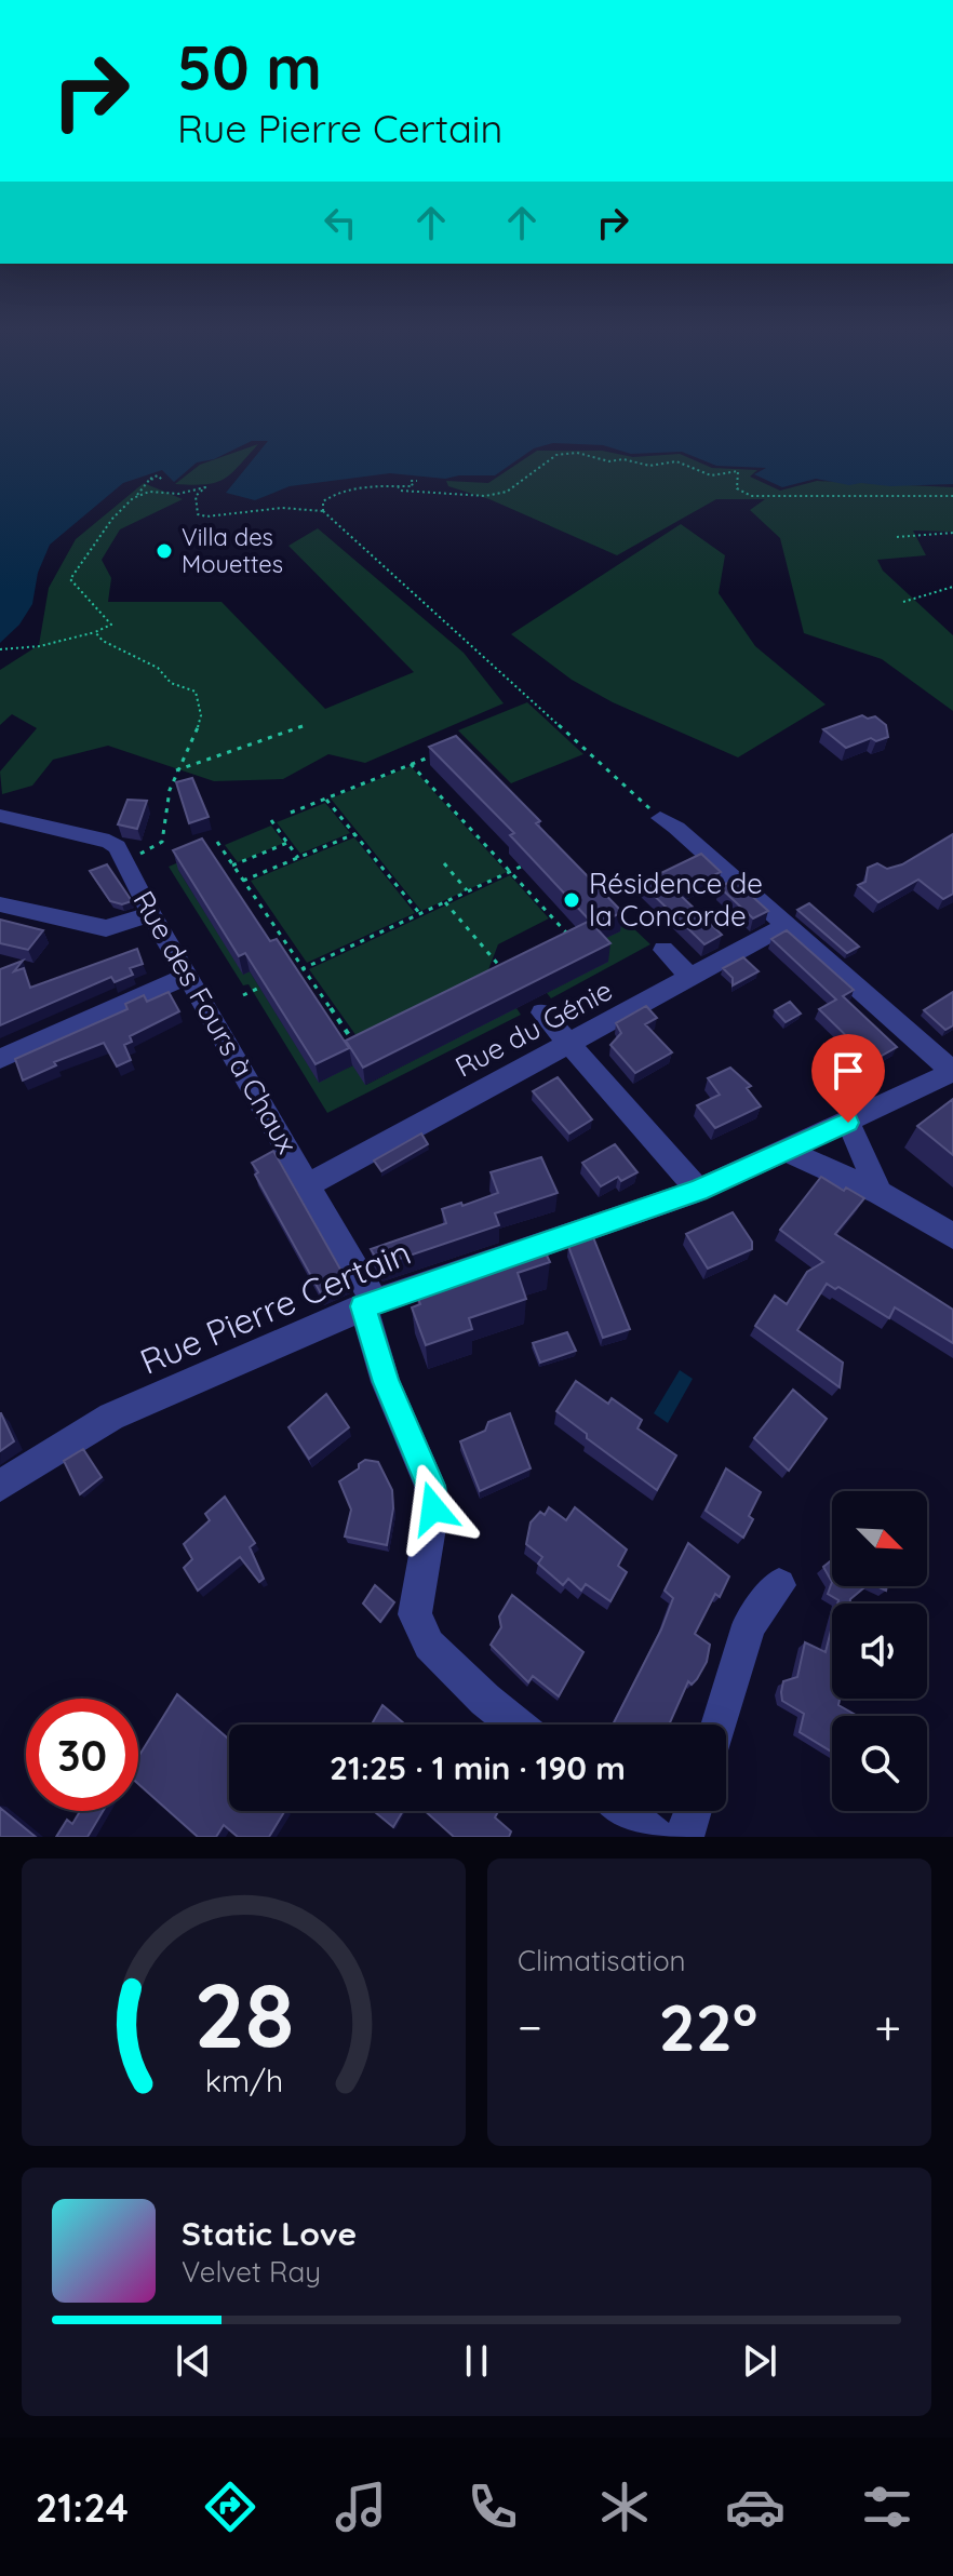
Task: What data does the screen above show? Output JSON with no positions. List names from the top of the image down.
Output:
{
  "streets": {
    "street": ["Rue des Fours à Chaux", "Rue du Génie", "Rue Pierre Certain"]
  },
  "crossings": [
    ["Rue des Fours à Chaux", "Rue du Génie"],
    ["Rue des Fours à Chaux", "Rue Pierre Certain"]
  ],
  "places": ["Villa des Mouettes", "Résidence de la Concorde"],
  "north": "bottom right",
  "page": {
    "turn": ["50 m", "Rue Pierre Certain"],
    "limit": "30",
    "trip": "21:25 · 1 min · 190 m",
    "tile": "Climatisation",
    "heat": ["−", "22°", "+"],
    "song": ["Static Love", "Velvet Ray"],
    "tabs": "21:24",
    "gauge": ["28", "km/h"]
  }
}
